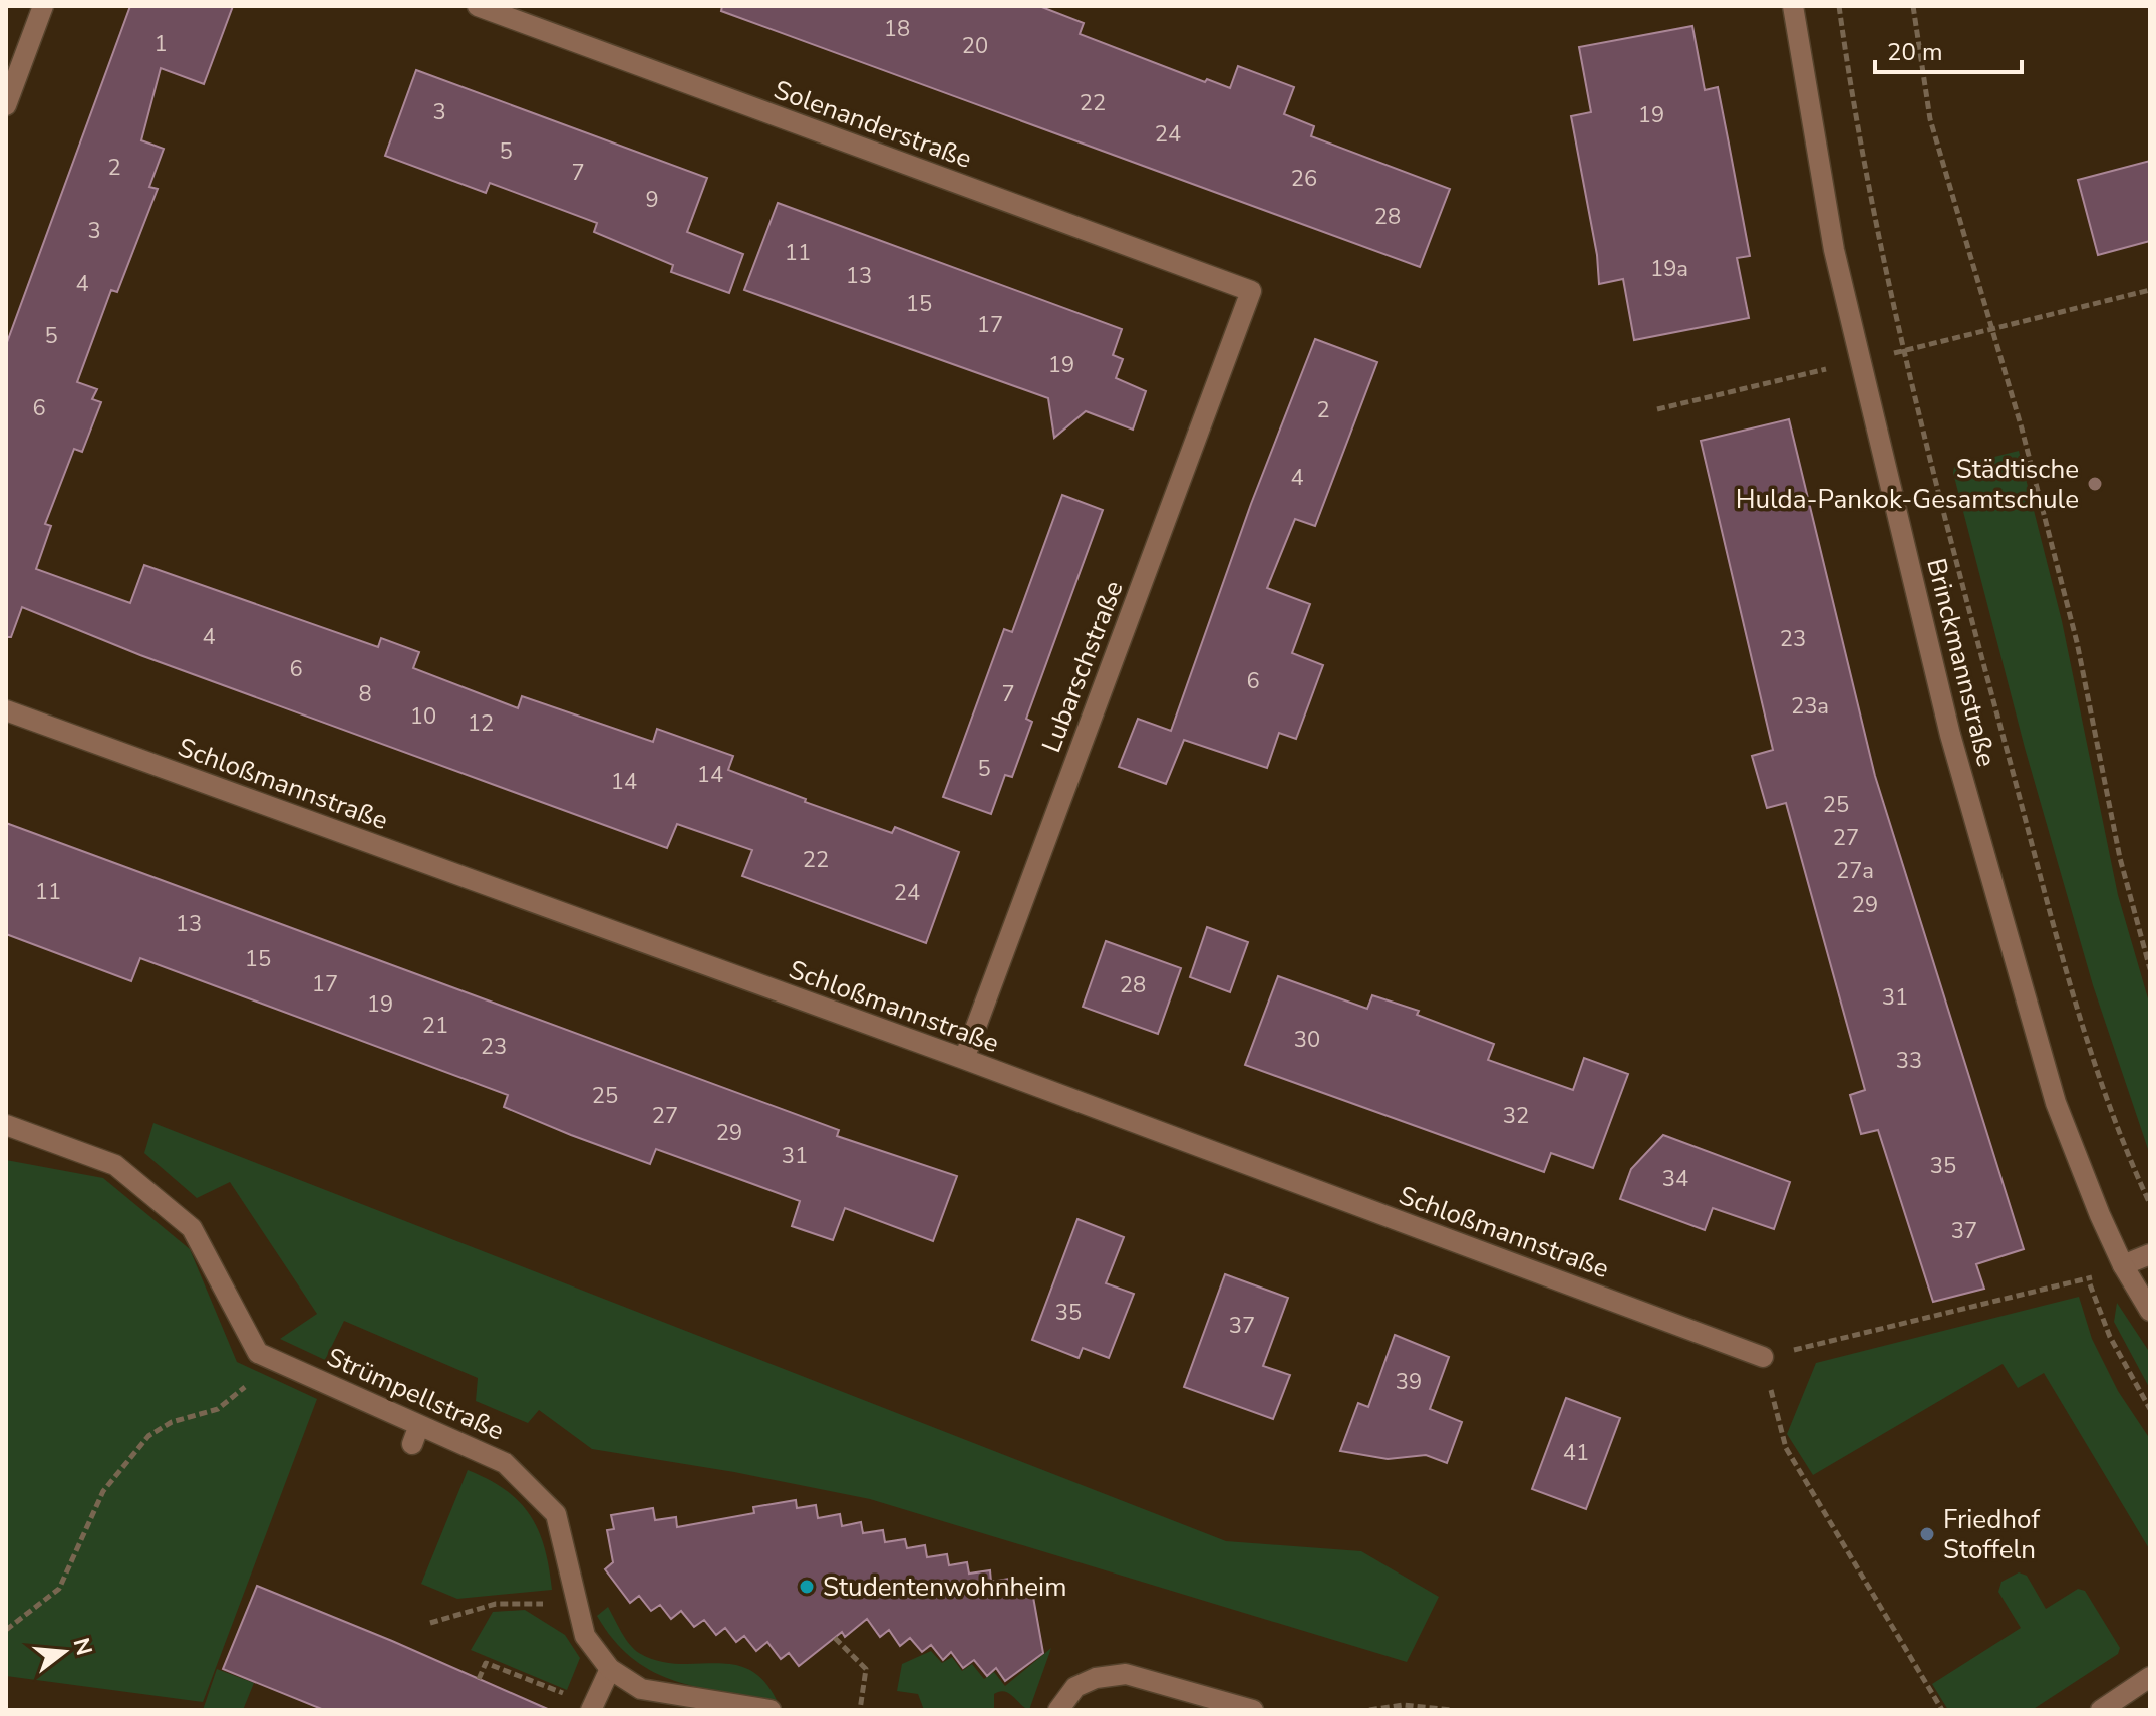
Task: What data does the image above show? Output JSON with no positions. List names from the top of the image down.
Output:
{
  "streets": {
    "street": [
      "Solenanderstraße",
      "Brinckmannstraße",
      "Lubarschstraße",
      "Schloßmannstraße",
      "Strümpellstraße"
    ]
  },
  "crossings": [
    ["Solenanderstraße", "Lubarschstraße"],
    ["Lubarschstraße", "Schloßmannstraße"]
  ],
  "places": ["Städtische Hulda-Pankok-Gesamtschule", "Friedhof Stoffeln", "Studentenwohnheim"],
  "house_numbers": [
    "18",
    "1",
    "20",
    "22",
    "3",
    "19",
    "24",
    "5",
    "2",
    "7",
    "26",
    "9",
    "28",
    "3",
    "11",
    "19a",
    "13",
    "4",
    "15",
    "17",
    "5",
    "19",
    "6",
    "2",
    "4",
    "4",
    "23",
    "6",
    "6",
    "8",
    "7",
    "23a",
    "10",
    "12",
    "5",
    "14",
    "14",
    "25",
    "27",
    "22",
    "27a",
    "11",
    "24",
    "29",
    "13",
    "15",
    "17",
    "28",
    "31",
    "19",
    "21",
    "30",
    "23",
    "33",
    "25",
    "27",
    "32",
    "29",
    "31",
    "35",
    "34",
    "37",
    "35",
    "37",
    "39",
    "41"
  ],
  "scale_bar": "20 m",
  "north": "right"
}
